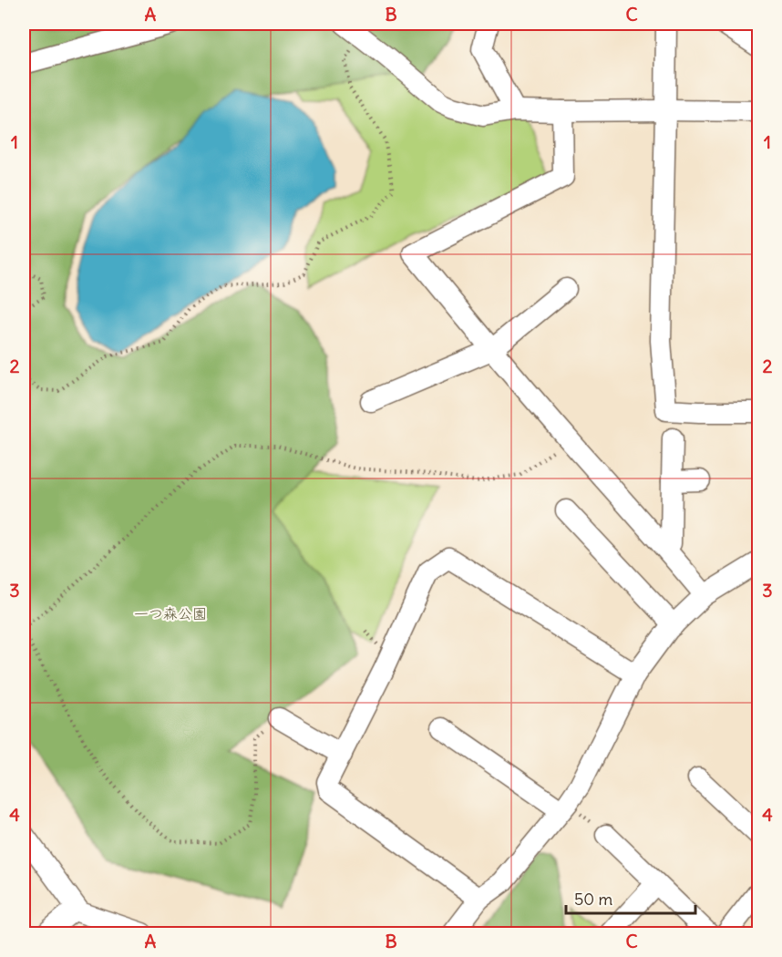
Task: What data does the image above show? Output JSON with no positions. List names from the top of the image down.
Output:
{
  "parks": ["一つ森公園"],
  "scale_bar": "50 m",
  "grid": {
    "columns": ["A", "B", "C"],
    "rows": [
      "1",
      "2",
      "3",
      "4"
    ]
  }
}
